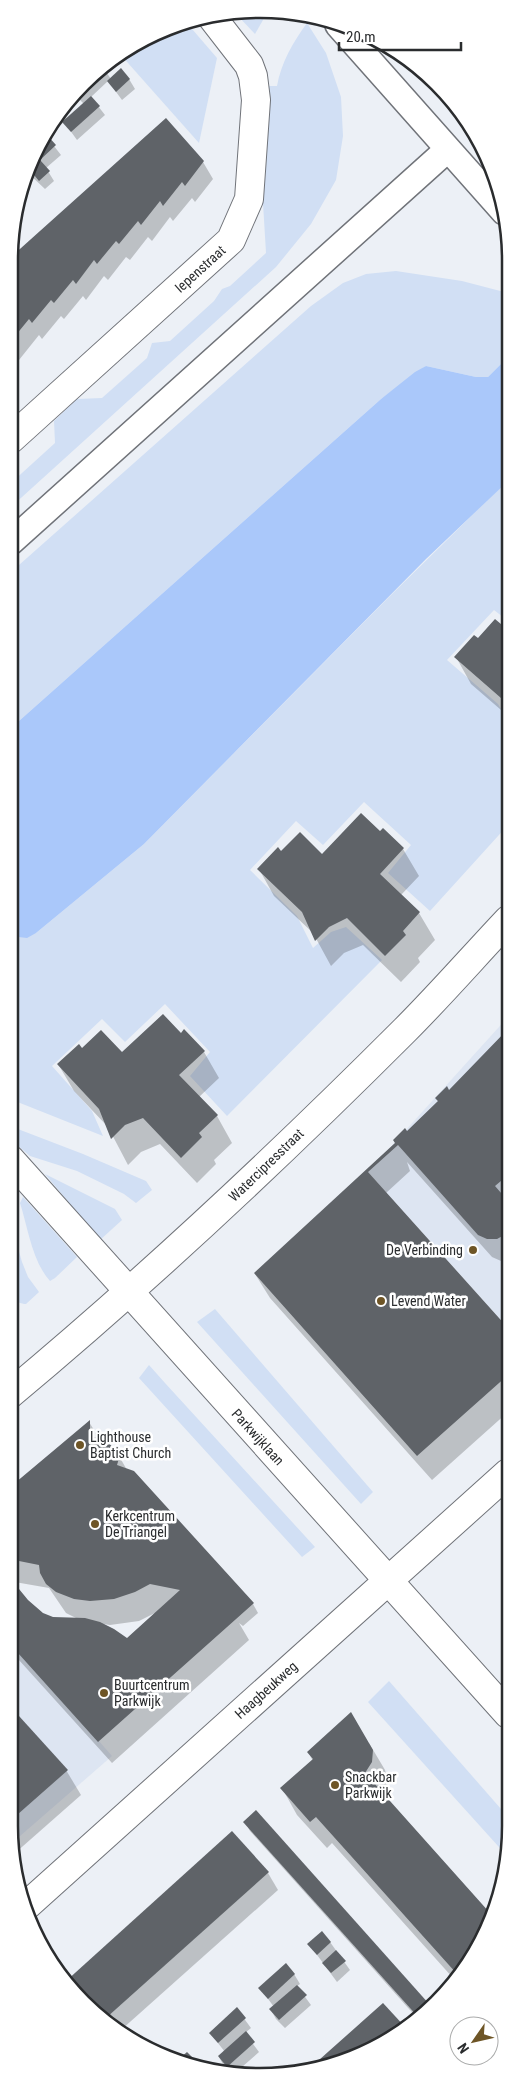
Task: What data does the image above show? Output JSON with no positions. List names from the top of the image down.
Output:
{
  "streets": {
    "street": [
      "Iepenstraat",
      "Watercipresstraat",
      "Parkwijklaan",
      "Haagbeukweg"
    ]
  },
  "crossings": [
    ["Watercipresstraat", "Parkwijklaan"],
    ["Parkwijklaan", "Haagbeukweg"]
  ],
  "places": [
    "De Verbinding",
    "Levend Water",
    "Lighthouse Baptist Church",
    "Kerkcentrum De Triangel",
    "Buurtcentrum Parkwijk",
    "Snackbar Parkwijk"
  ],
  "scale_bar": "20 m",
  "north": "bottom left"
}
